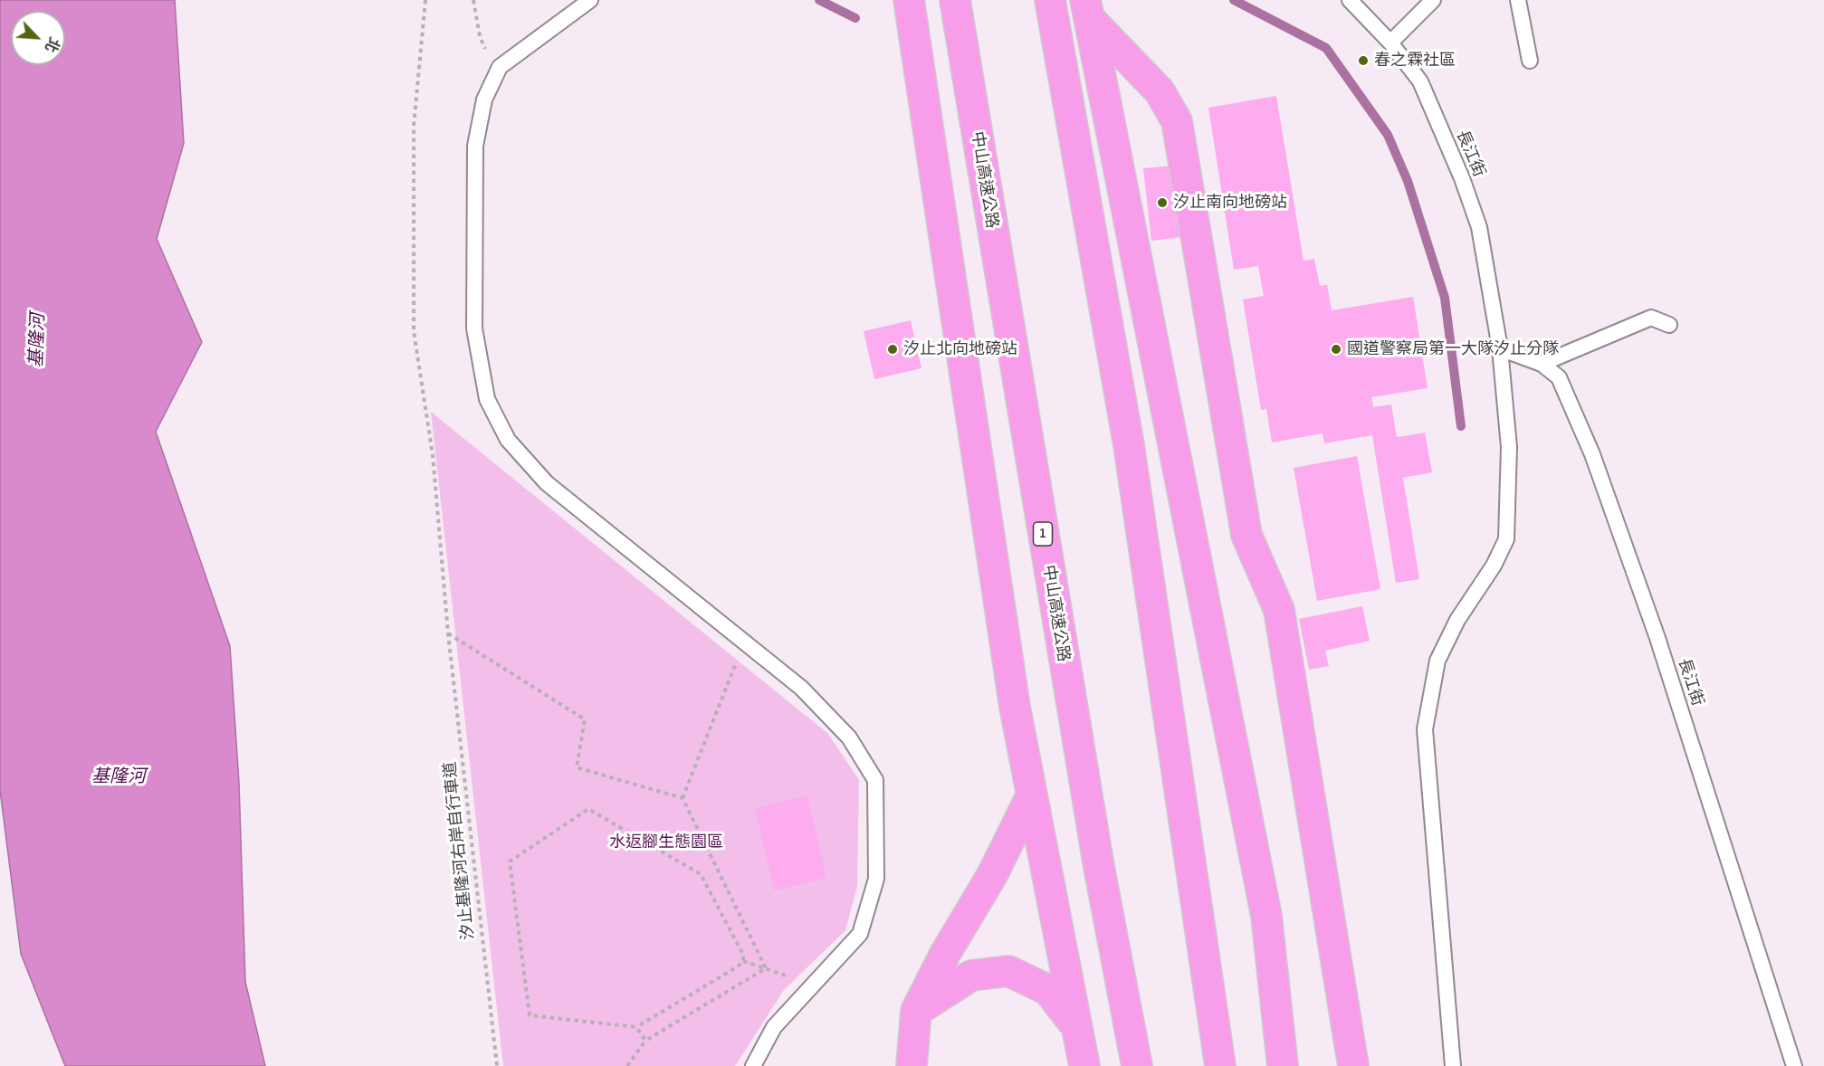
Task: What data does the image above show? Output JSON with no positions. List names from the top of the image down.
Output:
{
  "streets": {
    "highway": ["中山高速公路", "1"],
    "lane": ["長江街"],
    "path": ["汐止基隆河右岸自行車道"]
  },
  "water": ["基隆河"],
  "parks": ["水返腳生態園區"],
  "places": [
    "春之霖社區",
    "汐止南向地磅站",
    "汐止北向地磅站",
    "國道警察局第一大隊汐止分隊"
  ],
  "north": "bottom right"
}
